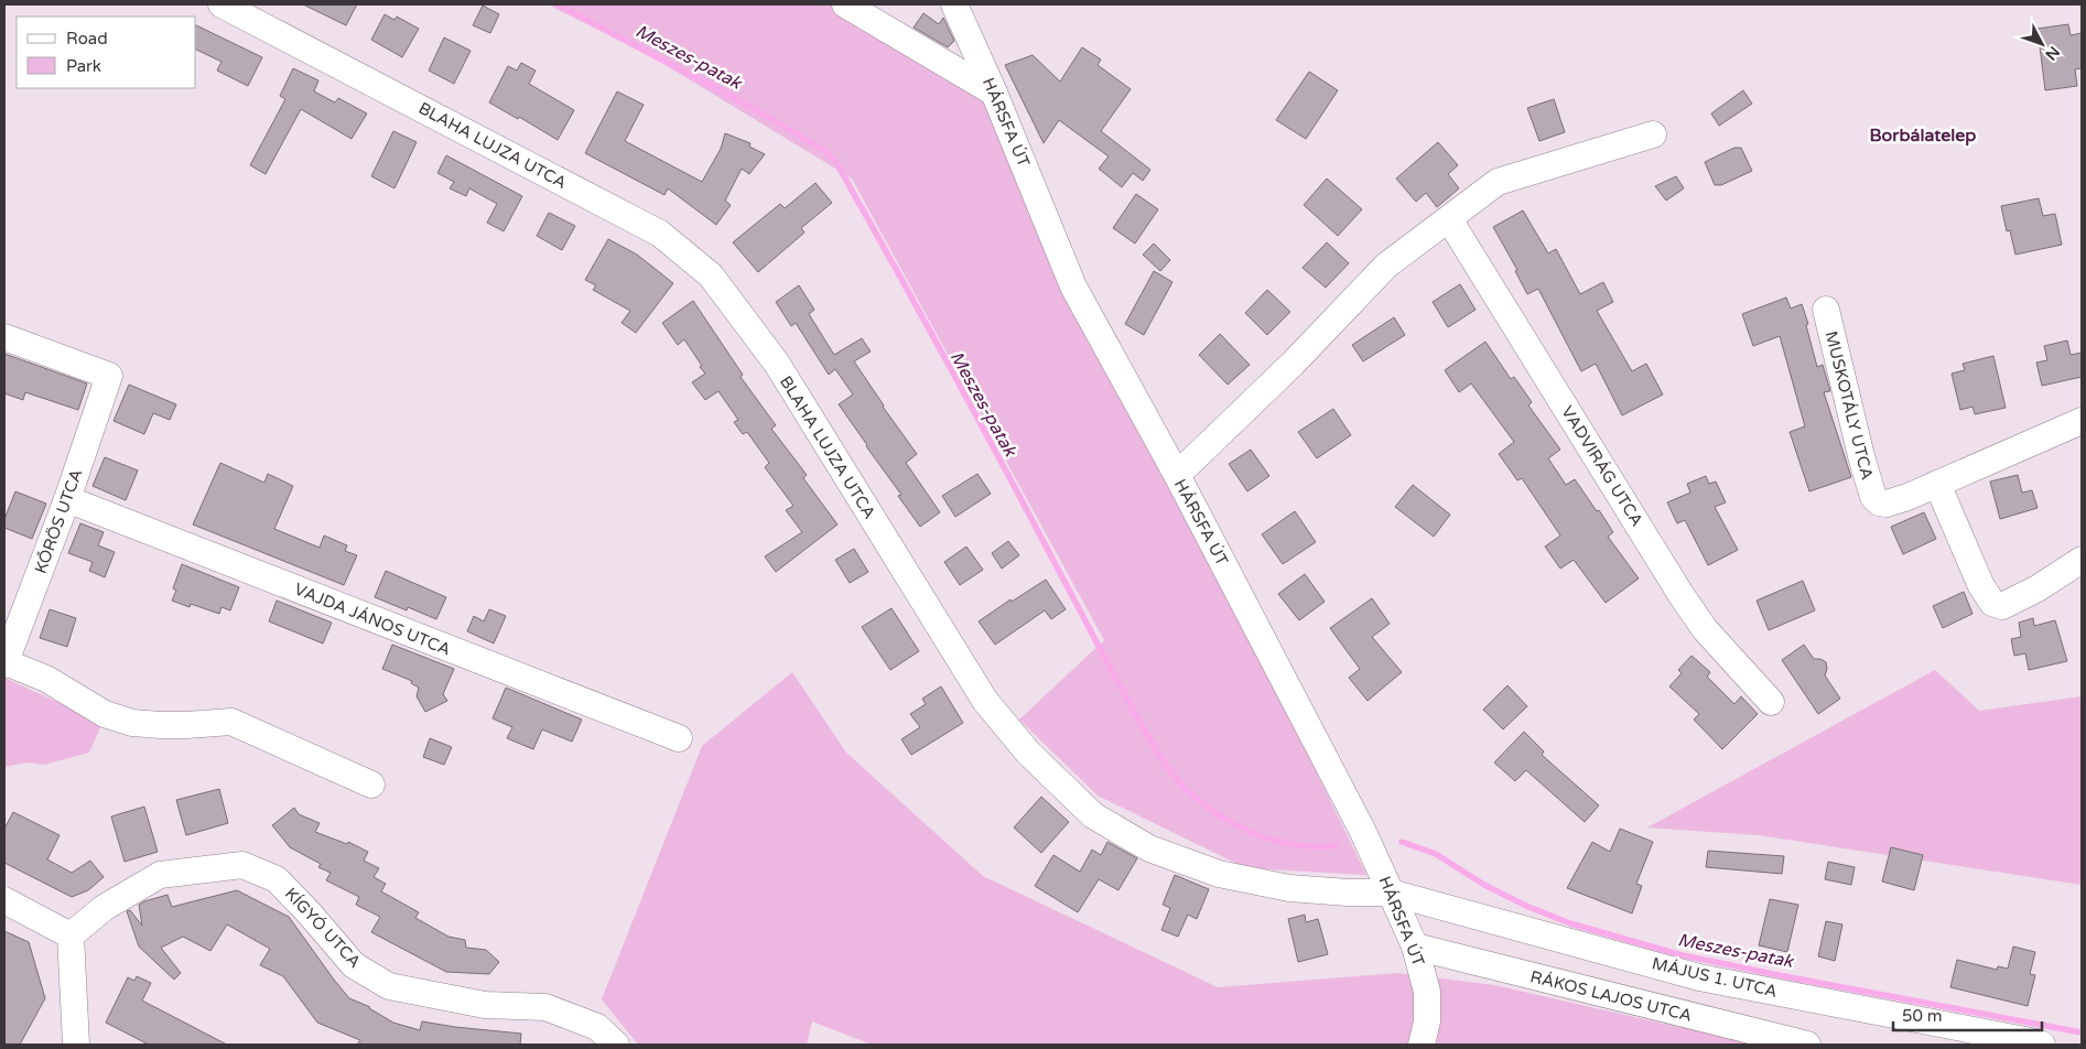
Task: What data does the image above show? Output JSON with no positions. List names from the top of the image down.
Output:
{
  "streets": {
    "street": [
      "HÁRSFA ÚT",
      "BLAHA LUJZA UTCA",
      "MUSKOTÁLY UTCA",
      "VADVIRÁG UTCA",
      "KŐRÖS UTCA",
      "VAJDA JÁNOS UTCA",
      "KÍGYÓ UTCA",
      "MÁJUS 1. UTCA",
      "RÁKOS LAJOS UTCA"
    ]
  },
  "crossings": [
    ["HÁRSFA ÚT", "BLAHA LUJZA UTCA"],
    ["HÁRSFA ÚT", "MÁJUS 1. UTCA"],
    ["HÁRSFA ÚT", "RÁKOS LAJOS UTCA"],
    ["BLAHA LUJZA UTCA", "MÁJUS 1. UTCA"],
    ["KŐRÖS UTCA", "VAJDA JÁNOS UTCA"]
  ],
  "districts": ["Borbálatelep"],
  "water": ["Meszes-patak"],
  "legend": ["Road", "Park"],
  "scale_bar": "50 m",
  "north": "bottom right"
}
